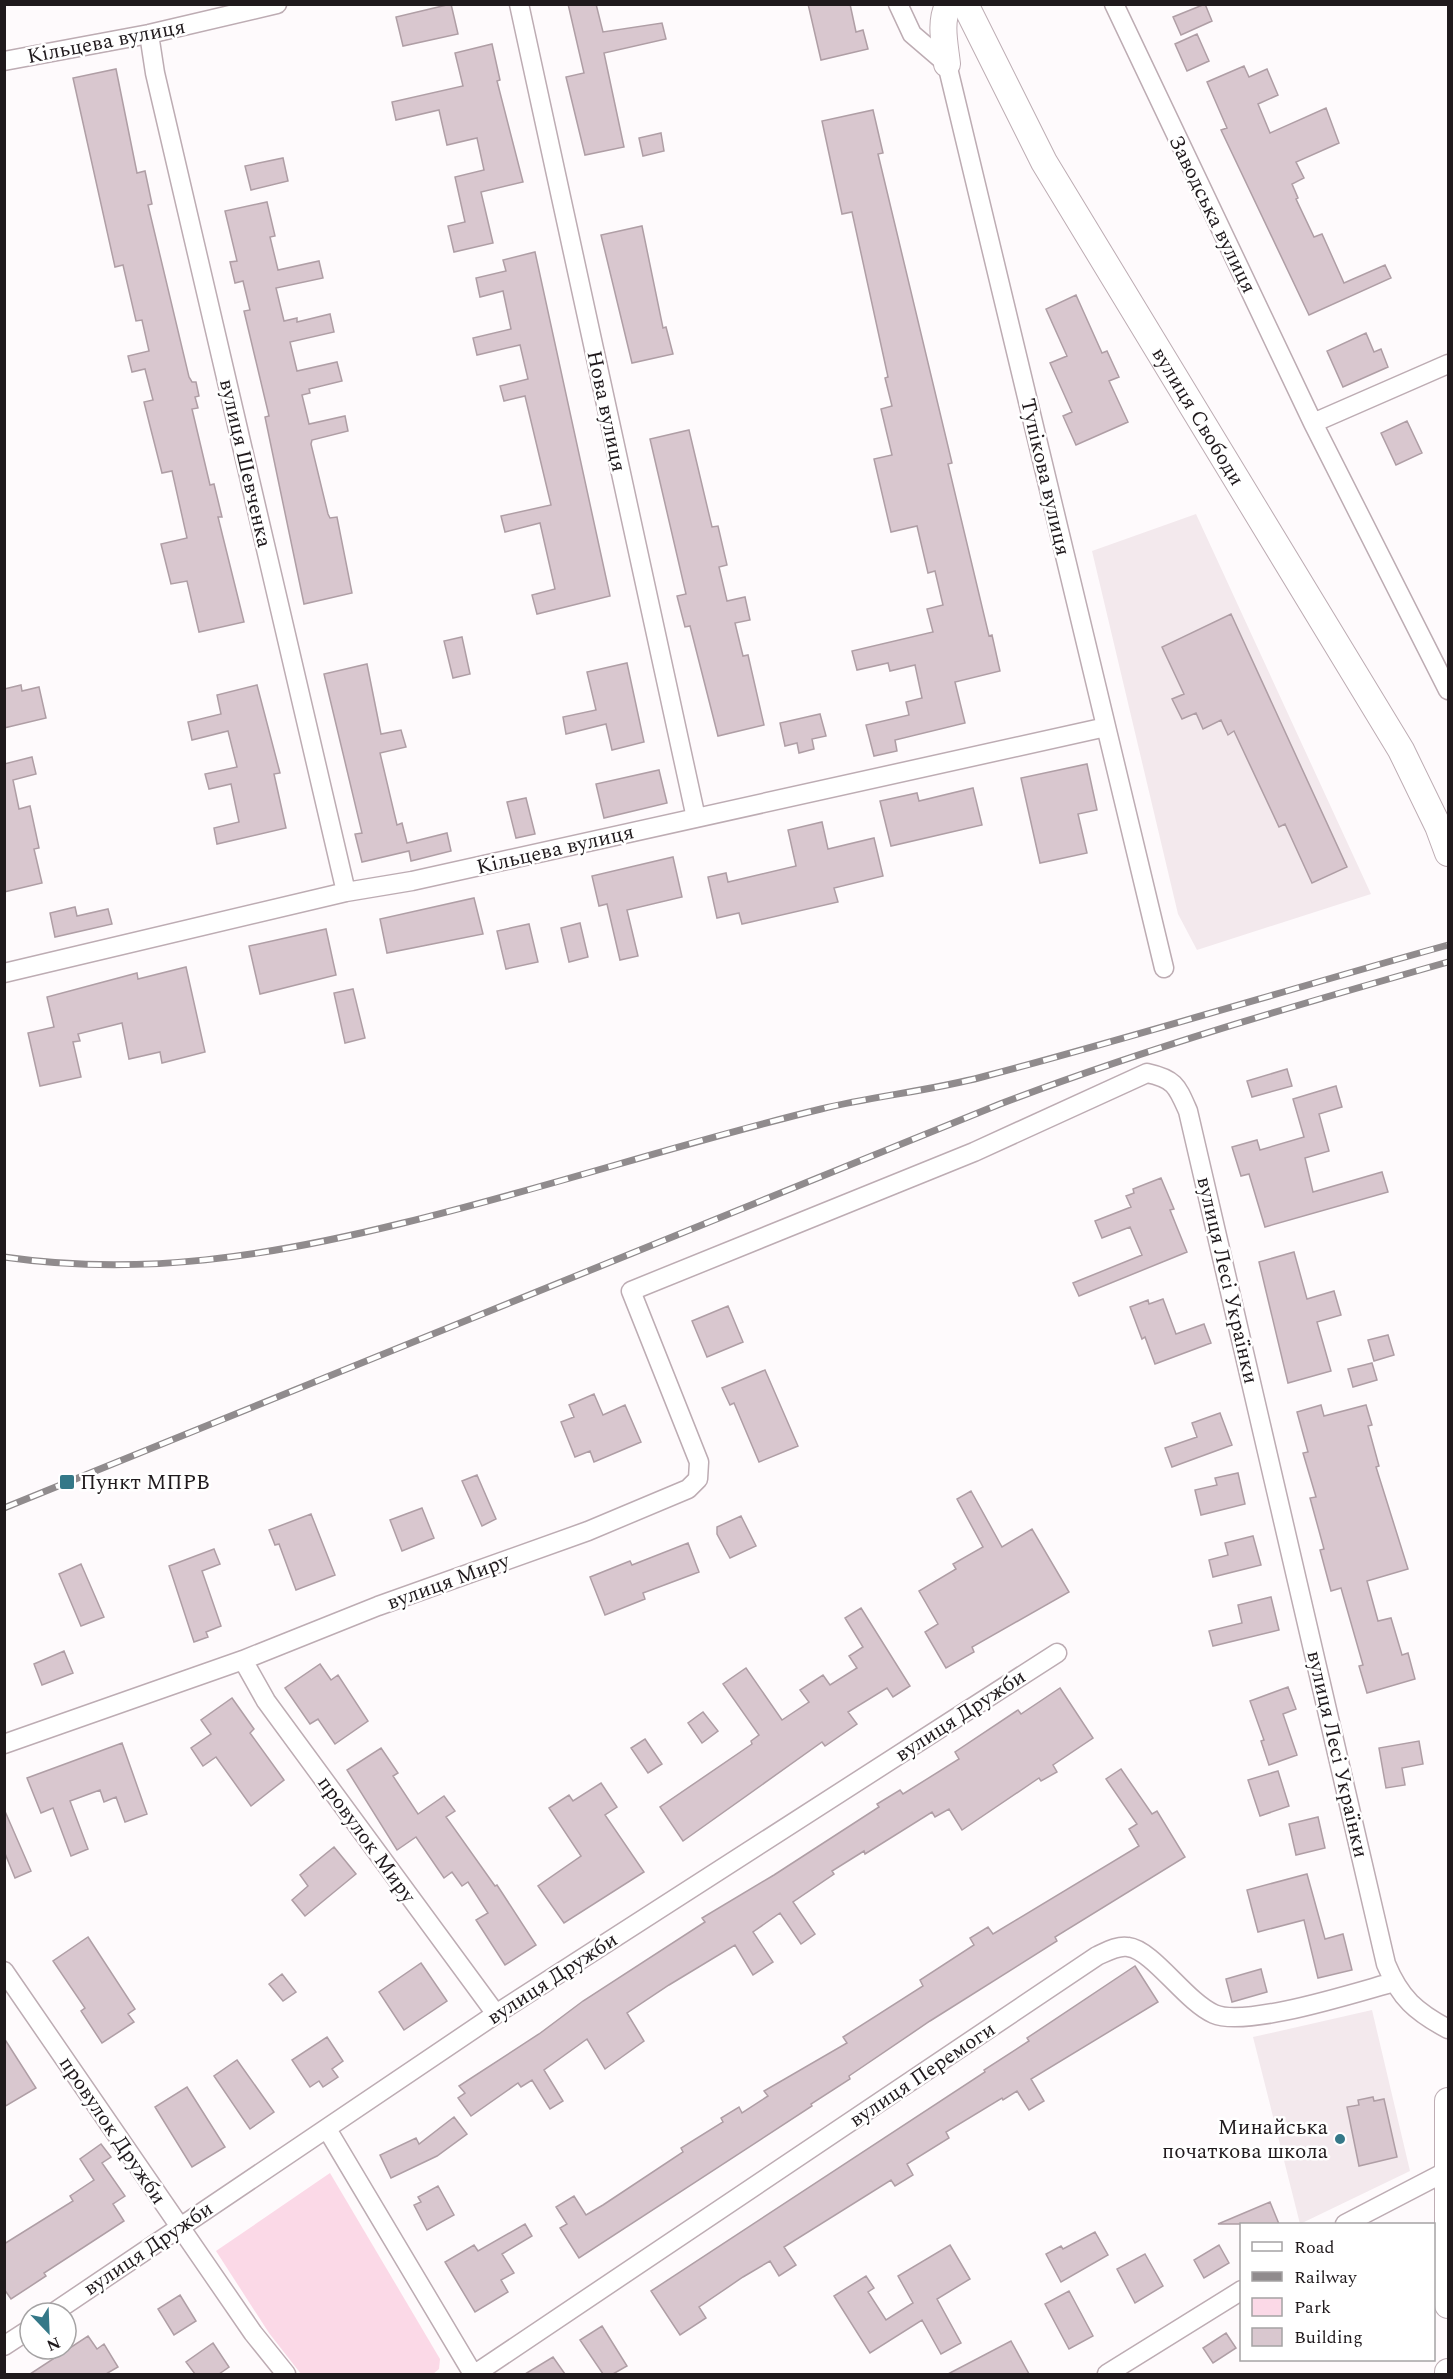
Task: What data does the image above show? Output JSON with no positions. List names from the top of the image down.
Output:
{
  "streets": {
    "main road": ["вулиця Свободи"],
    "street": [
      "Кільцева вулиця",
      "Заводська вулиця",
      "Нова вулиця",
      "вулиця Шевченка",
      "Тупікова вулиця",
      "вулиця Лесі Українки",
      "вулиця Миру",
      "вулиця Дружби",
      "провулок Миру",
      "вулиця Перемоги",
      "провулок Дружби"
    ]
  },
  "crossings": [
    ["Кільцева вулиця", "Нова вулиця"],
    ["Кільцева вулиця", "вулиця Шевченка"],
    ["Кільцева вулиця", "Тупікова вулиця"],
    ["вулиця Лесі Українки", "вулиця Миру"],
    ["вулиця Лесі Українки", "вулиця Перемоги"],
    ["вулиця Миру", "провулок Миру"],
    ["вулиця Дружби", "провулок Миру"],
    ["вулиця Дружби", "провулок Дружби"]
  ],
  "places": {
    "transit": ["Пункт МПРВ"],
    "other": ["Минайська початкова школа"]
  },
  "legend": [
    "Road",
    "Railway",
    "Park",
    "Building"
  ],
  "north": "bottom right"
}
